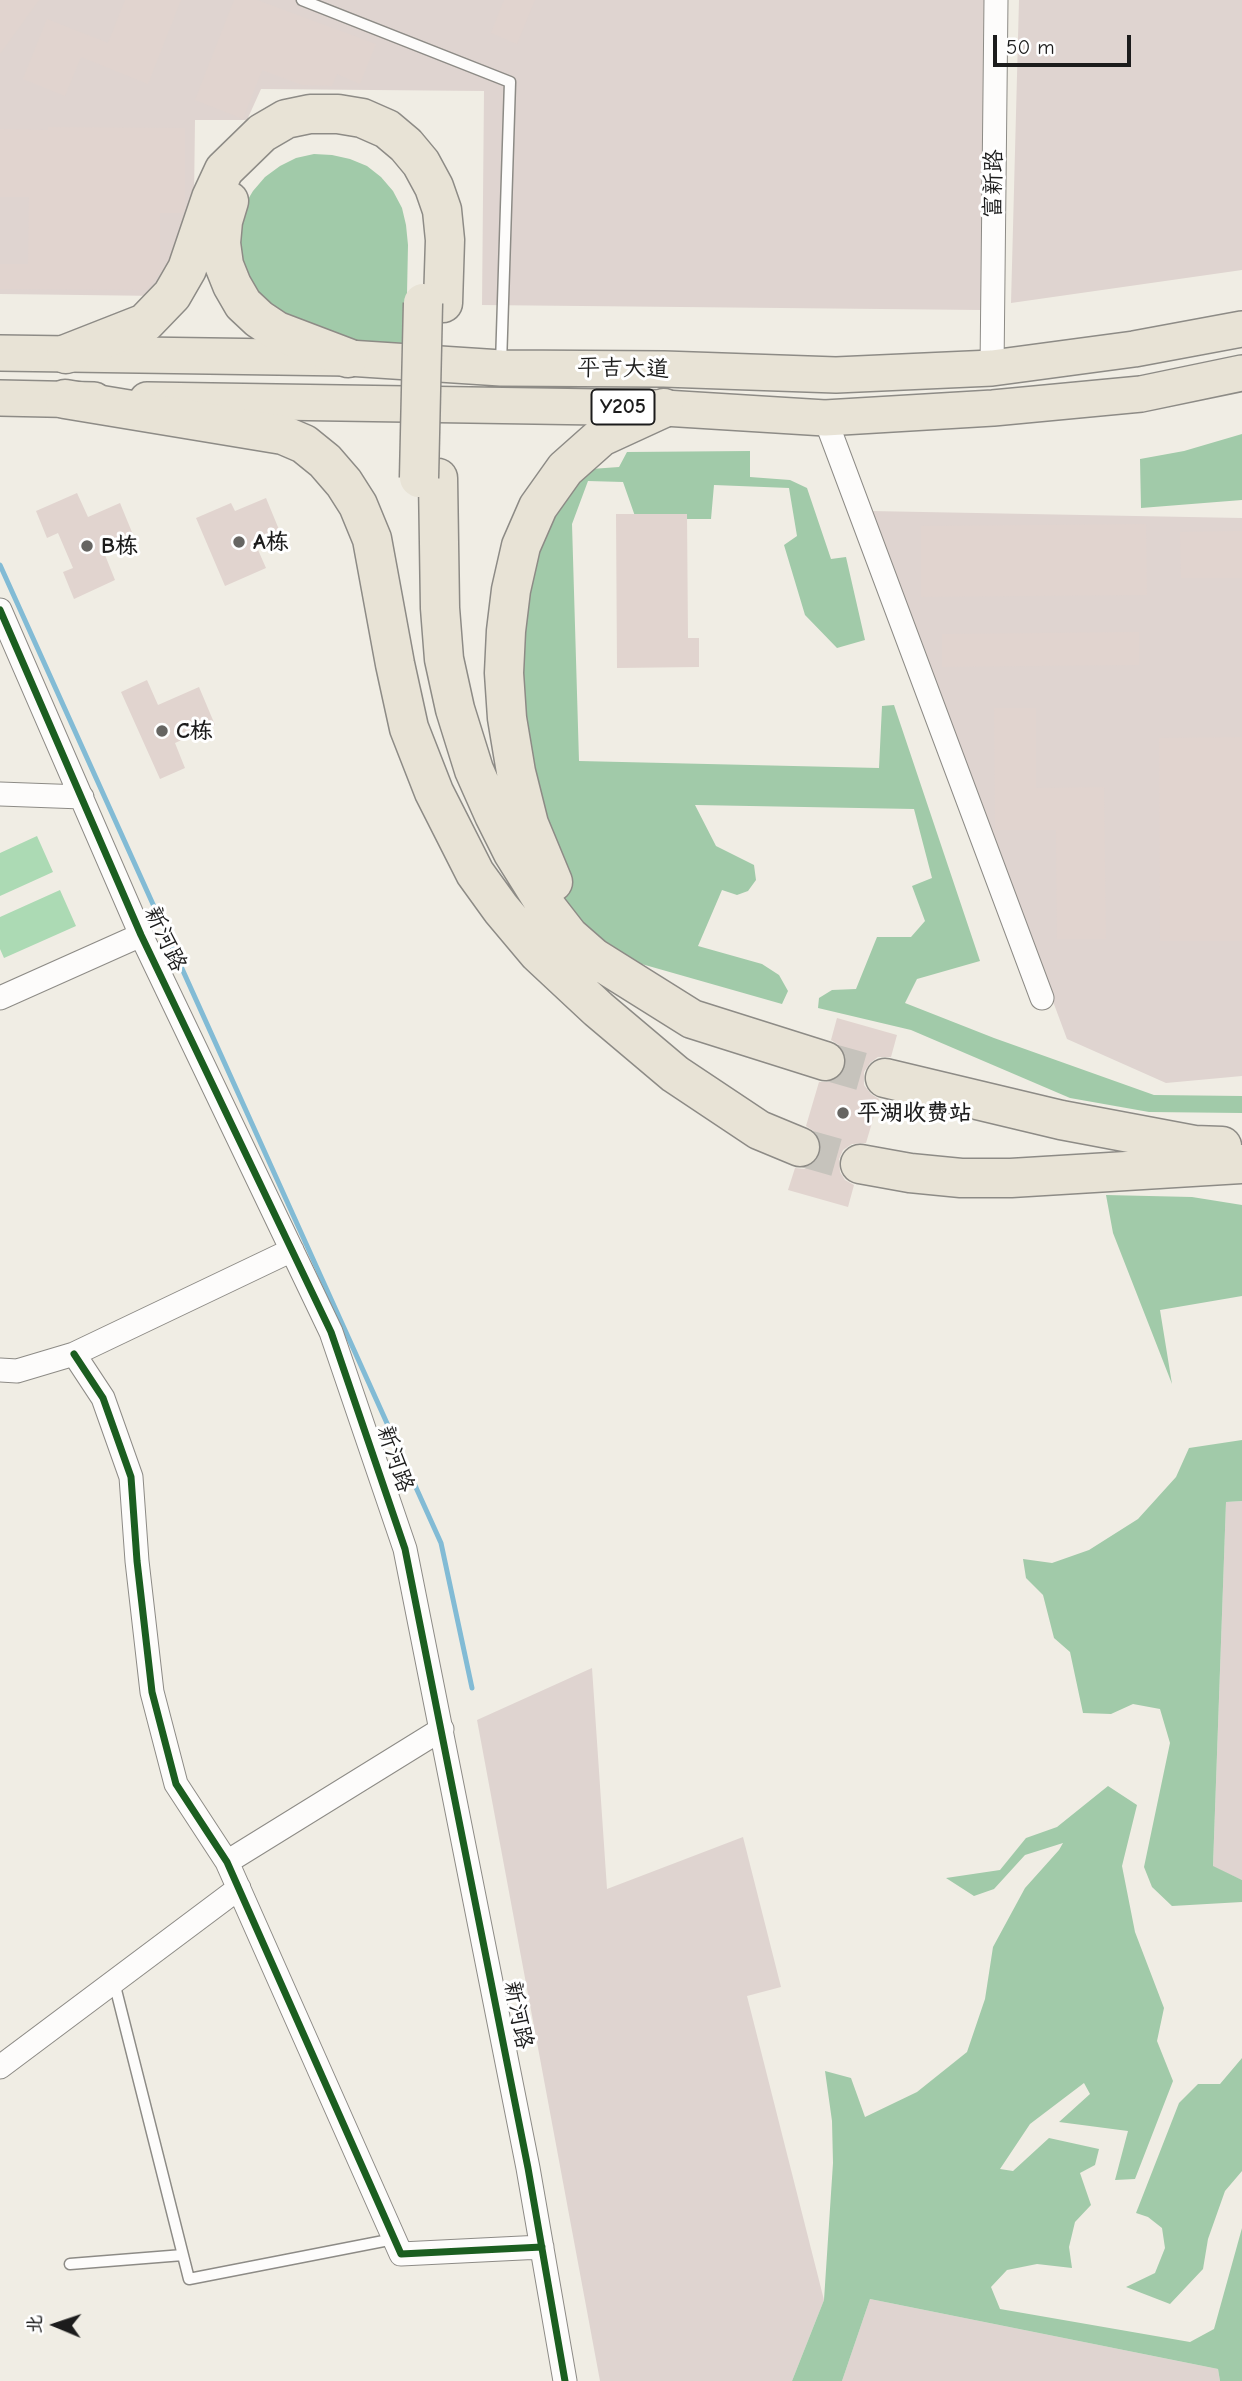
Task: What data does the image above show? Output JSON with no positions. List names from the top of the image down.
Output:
{
  "streets": {
    "main road": ["平吉大道", "Y205"],
    "street": ["富新路", "新河路"]
  },
  "crossings": [
    ["富新路", "平吉大道"]
  ],
  "places": [
    "A栋",
    "B栋",
    "C栋",
    "平湖收费站"
  ],
  "scale_bar": "50 m",
  "north": "left"
}
